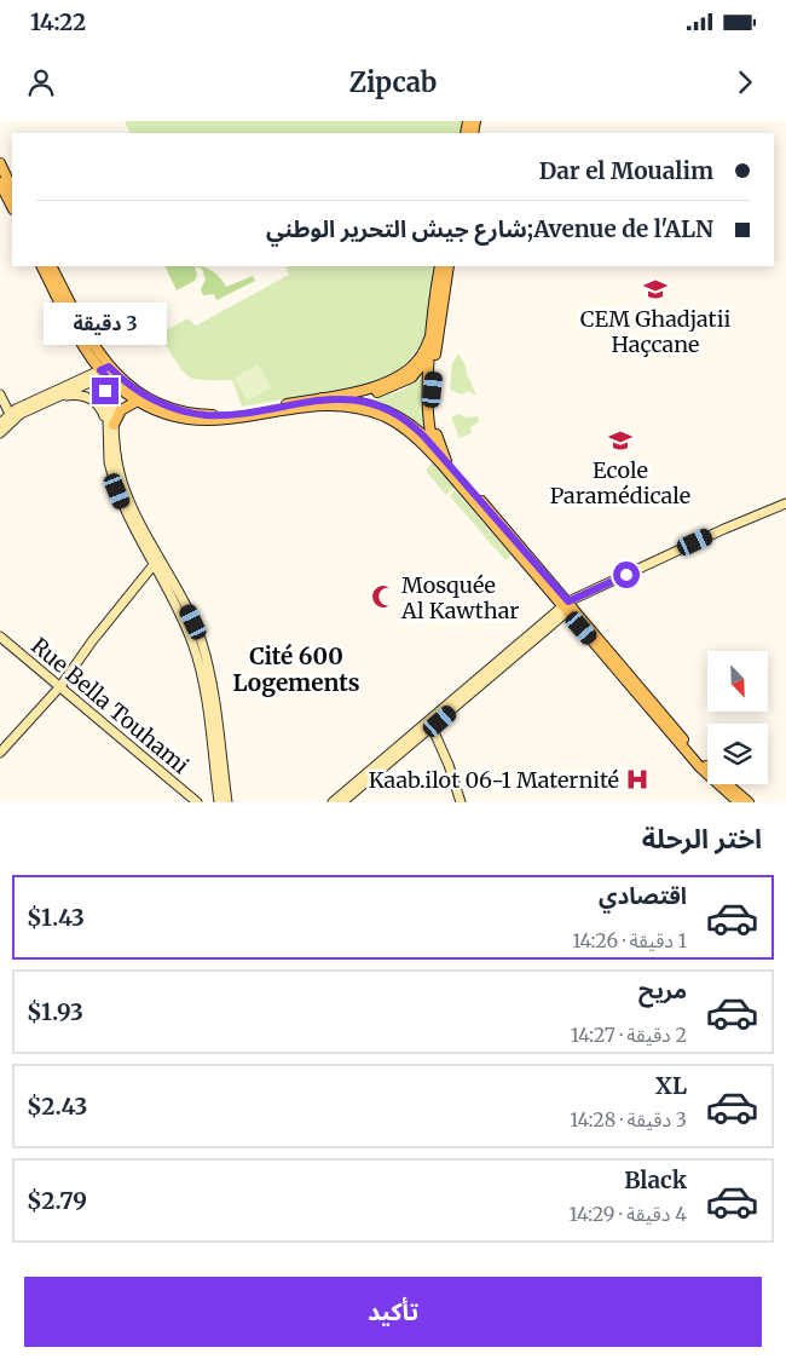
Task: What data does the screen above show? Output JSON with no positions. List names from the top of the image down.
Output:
{
  "streets": {
    "main road": ["Rue Bella Touhami"]
  },
  "districts": ["Cité 600 Logements"],
  "places": {
    "school or university": ["CEM Ghadjatii Haçcane", "Ecole Paramédicale"],
    "mosque": ["Mosquée Al Kawthar"],
    "hospital": ["Kaab.ilot 06-1 Maternité"]
  },
  "north": "bottom right",
  "page": {
    "status": "14:22",
    "header": "Zipcab",
    "banner": ["Dar el Moualim", "Avenue de l'ALN;شارع جيش التحرير الوطني"],
    "bubble": "3 دقيقة",
    "heading": "اختر الرحلة",
    "list": [
      {
        "name": "اقتصادي",
        "note": "1 دقيقة · 14:26",
        "value": "$1.43"
      },
      {
        "name": "مريح",
        "note": "2 دقيقة · 14:27",
        "value": "$1.93"
      },
      {
        "name": "XL",
        "note": "3 دقيقة · 14:28",
        "value": "$2.43"
      },
      {
        "name": "Black",
        "note": "4 دقيقة · 14:29",
        "value": "$2.79"
      }
    ],
    "buttons": "تأكيد"
  }
}
